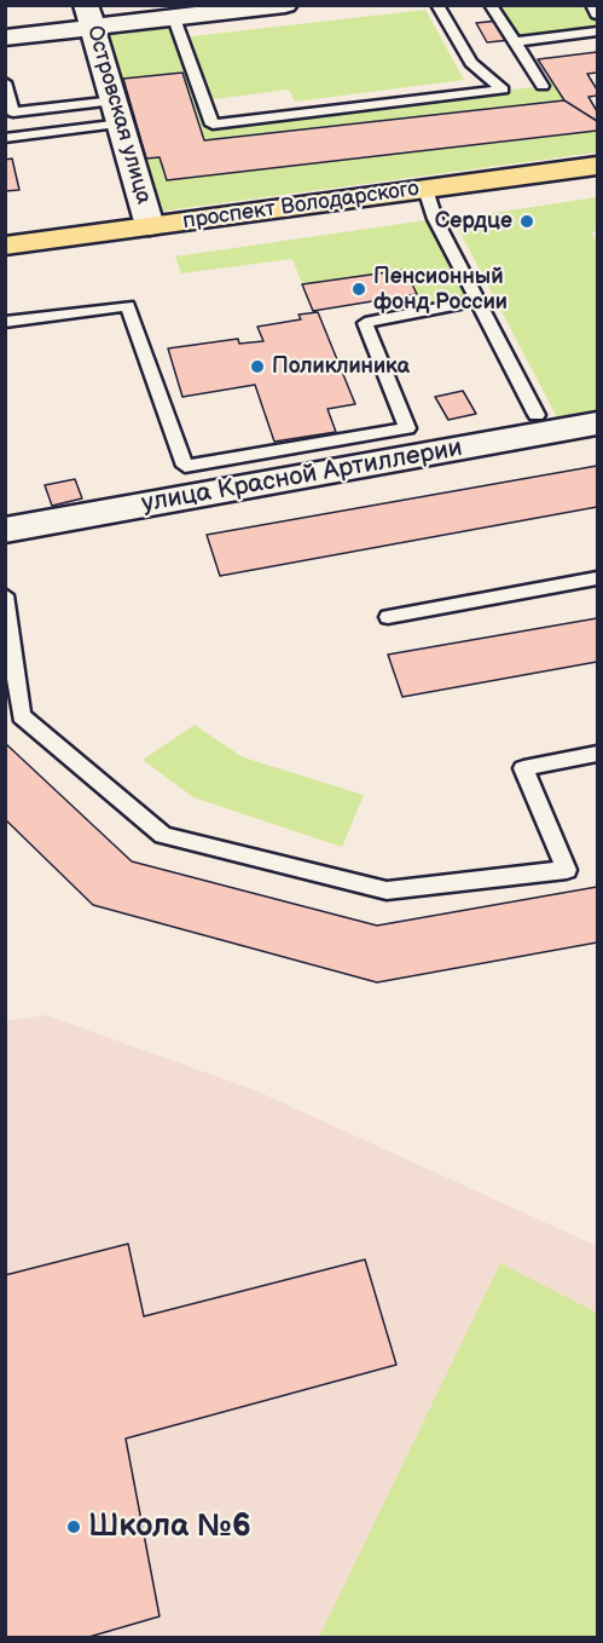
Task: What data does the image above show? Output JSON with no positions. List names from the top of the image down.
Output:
{
  "streets": {
    "main road": ["проспект Володарского"],
    "street": ["Островская улица", "улица Красной Артиллерии"]
  },
  "crossings": [
    ["Островская улица", "проспект Володарского"]
  ],
  "places": [
    "Сердце",
    "Пенсионный фонд России",
    "Поликлиника",
    "Школа №6"
  ]
}
